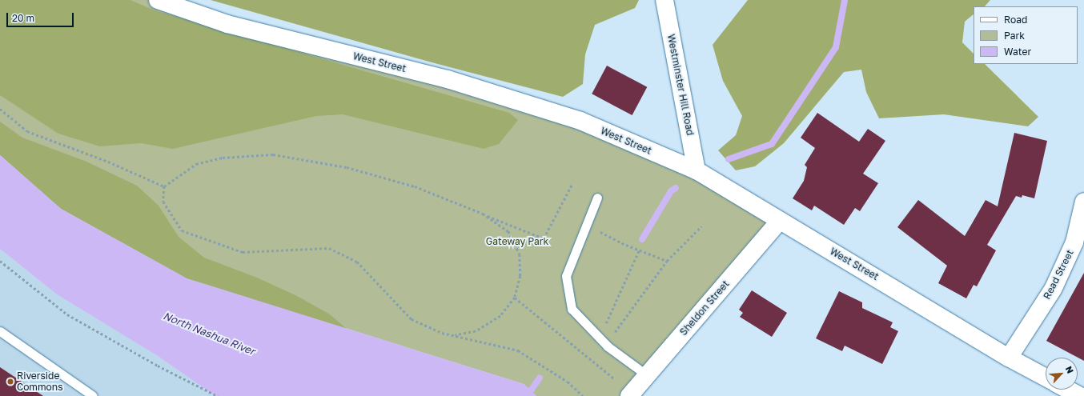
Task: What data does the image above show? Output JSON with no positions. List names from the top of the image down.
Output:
{
  "streets": {
    "street": [
      "West Street",
      "Westminster Hill Road",
      "Read Street",
      "Sheldon Street"
    ]
  },
  "crossings": [
    ["West Street", "Westminster Hill Road"],
    ["West Street", "Read Street"],
    ["West Street", "Sheldon Street"]
  ],
  "water": ["North Nashua River"],
  "parks": ["Gateway Park"],
  "places": ["Riverside Commons"],
  "legend": ["Road", "Park", "Water"],
  "scale_bar": "20 m",
  "north": "top right"
}
